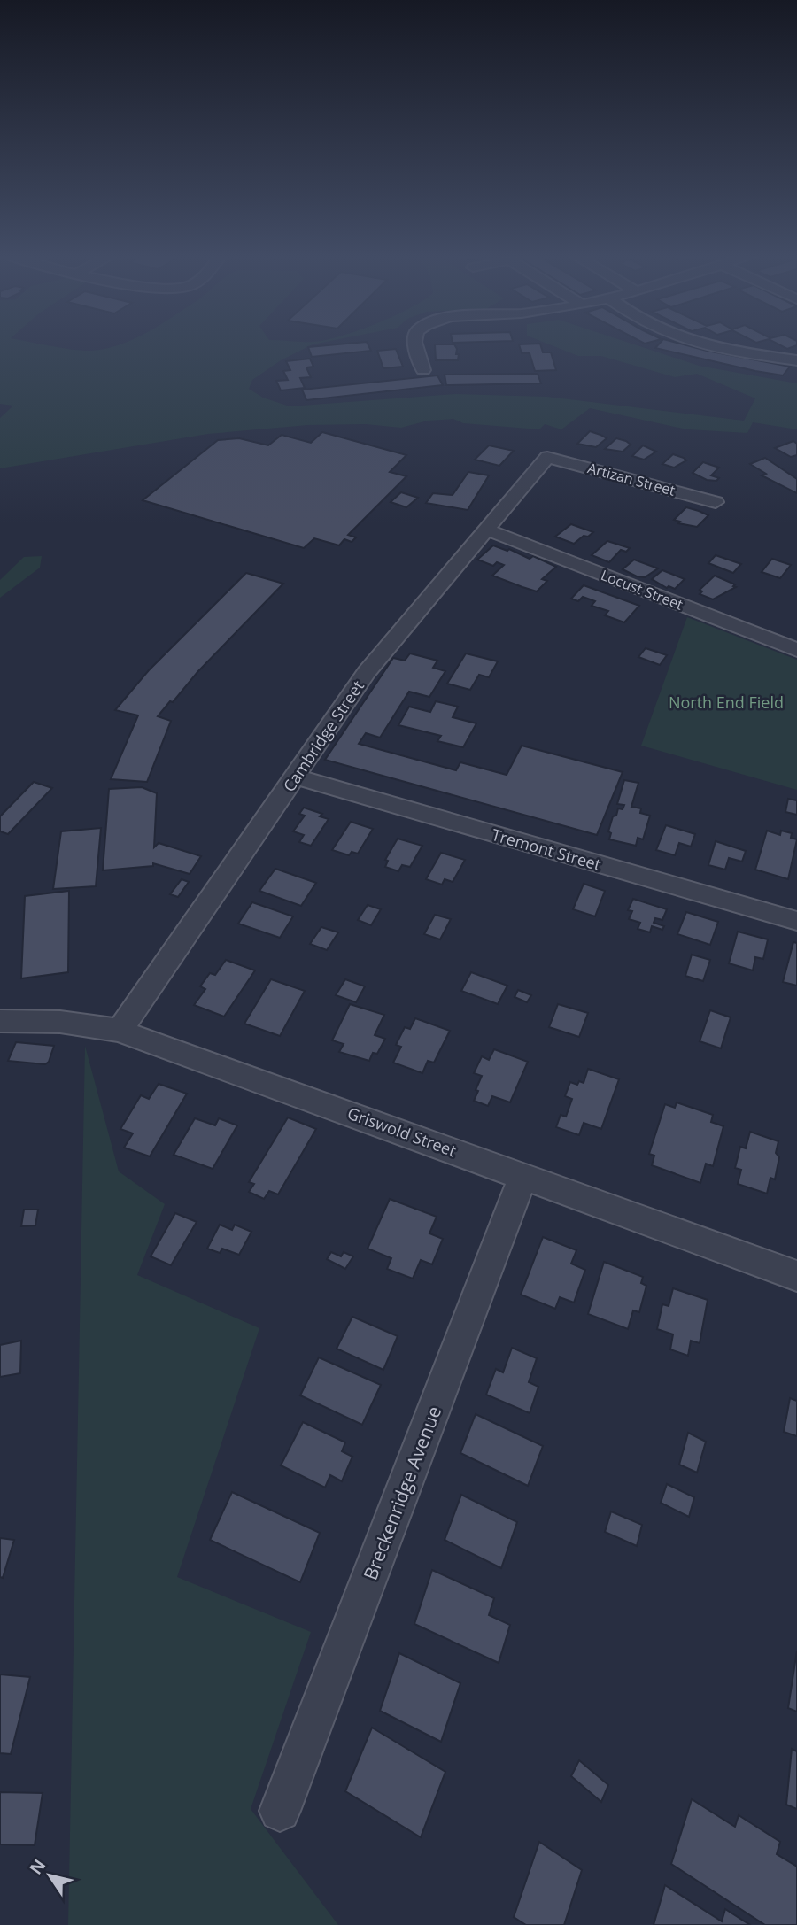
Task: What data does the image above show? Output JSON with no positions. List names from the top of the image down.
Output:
{
  "streets": {
    "street": [
      "Artizan Street",
      "Locust Street",
      "Cambridge Street",
      "Tremont Street",
      "Griswold Street",
      "Breckenridge Avenue"
    ]
  },
  "crossings": [
    ["Artizan Street", "Cambridge Street"],
    ["Locust Street", "Cambridge Street"],
    ["Cambridge Street", "Tremont Street"],
    ["Cambridge Street", "Griswold Street"],
    ["Griswold Street", "Breckenridge Avenue"]
  ],
  "parks": ["North End Field"],
  "north": "top left"
}
